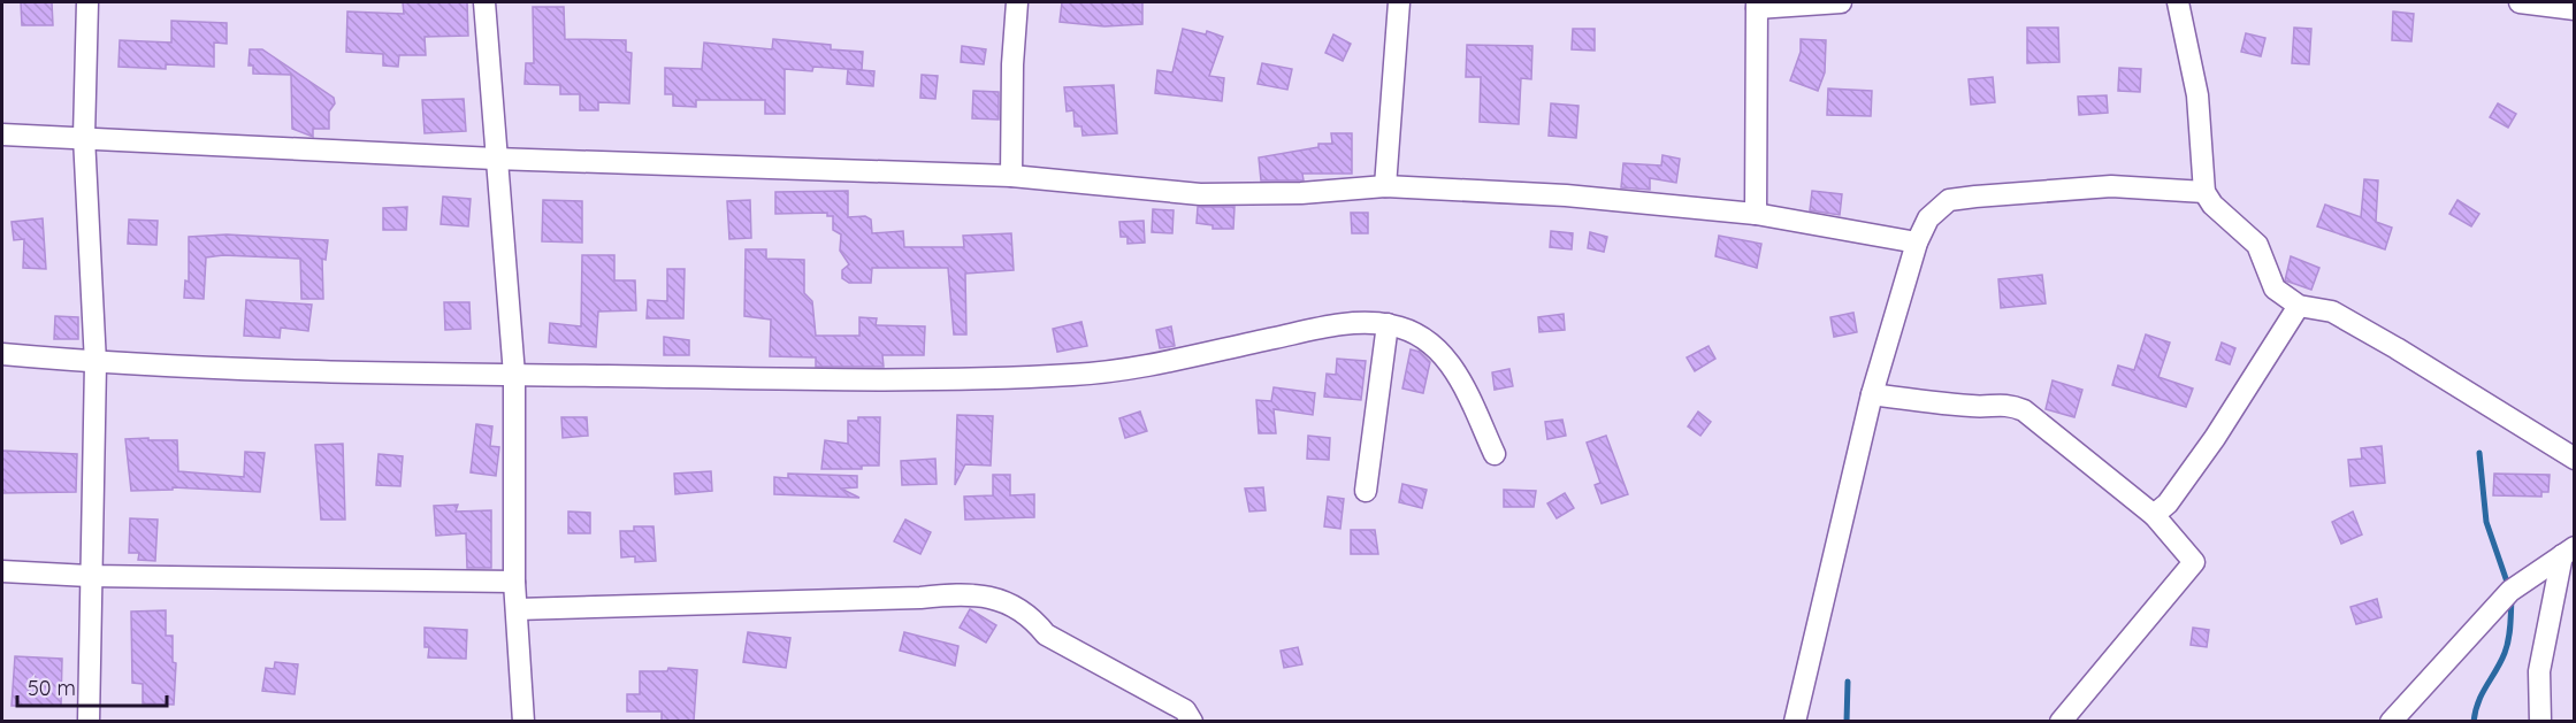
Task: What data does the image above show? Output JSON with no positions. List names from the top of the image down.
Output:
{
  "scale_bar": "50 m"
}
